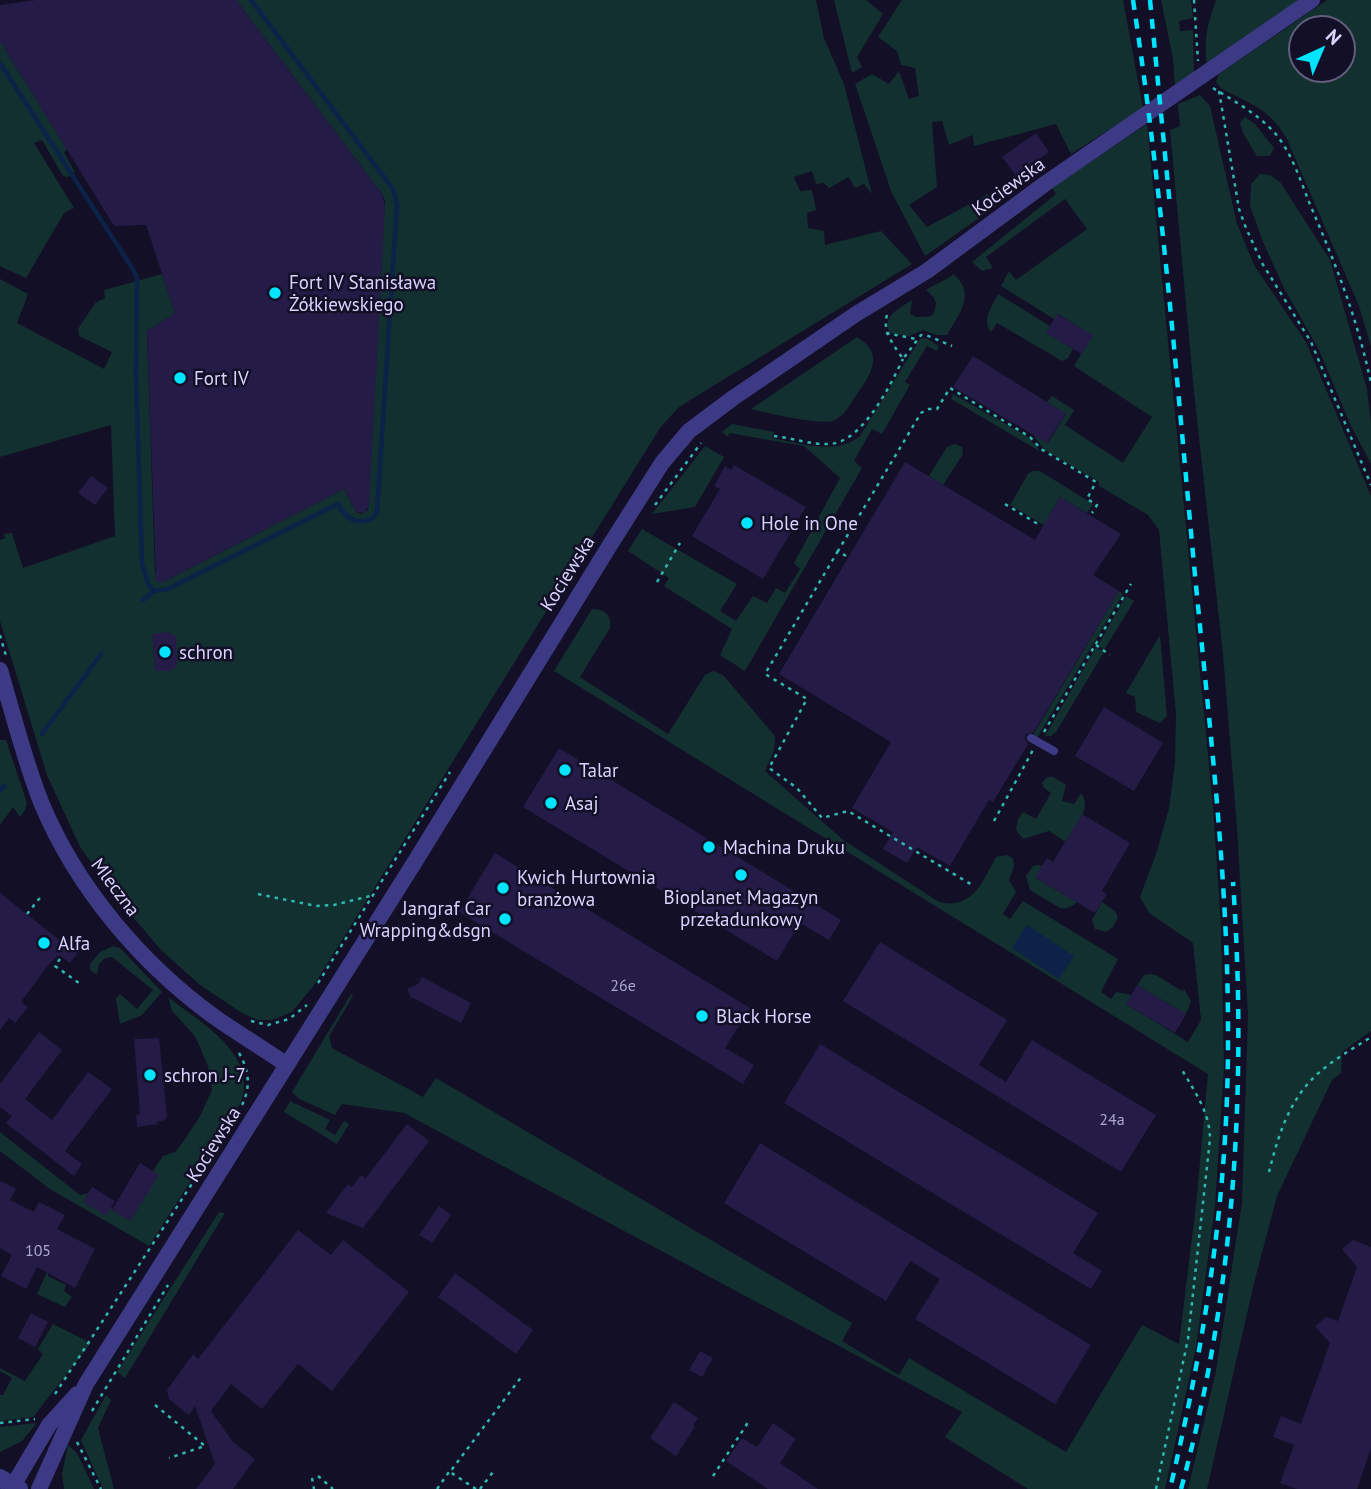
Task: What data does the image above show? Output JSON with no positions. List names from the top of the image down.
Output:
{
  "streets": {
    "street": ["Kociewska", "Mleczna"]
  },
  "crossings": [
    ["Kociewska", "Mleczna"]
  ],
  "places": [
    "Fort IV Stanisława Żółkiewskiego",
    "Fort IV",
    "Hole in One",
    "schron",
    "Talar",
    "Asaj",
    "Machina Druku",
    "Bioplanet Magazyn przeładunkowy",
    "Kwich Hurtownia branżowa",
    "Jangraf Car Wrapping&dsgn",
    "Alfa",
    "Black Horse",
    "schron J-7"
  ],
  "house_numbers": ["26e", "24a", "105"],
  "north": "top right"
}
